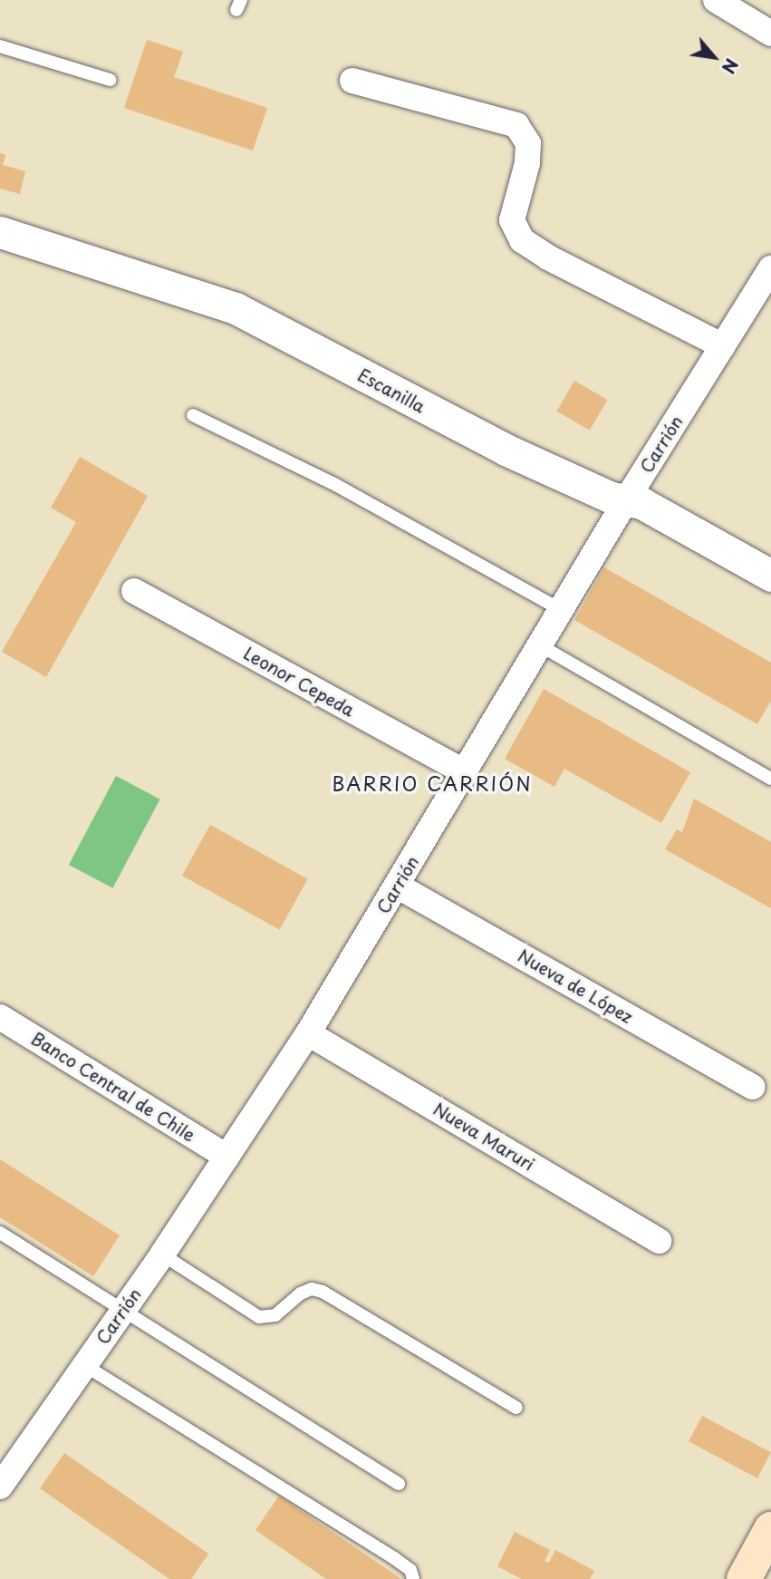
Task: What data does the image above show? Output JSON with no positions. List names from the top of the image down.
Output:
{
  "streets": {
    "street": [
      "Escanilla",
      "Carrión",
      "Leonor Cepeda",
      "Nueva de López",
      "Banco Central de Chile",
      "Nueva Maruri"
    ]
  },
  "crossings": [
    ["Escanilla", "Carrión"],
    ["Carrión", "Leonor Cepeda"],
    ["Carrión", "Nueva de López"],
    ["Carrión", "Banco Central de Chile"],
    ["Carrión", "Nueva Maruri"]
  ],
  "districts": ["BARRIO CARRIÓN"],
  "north": "bottom right"
}
